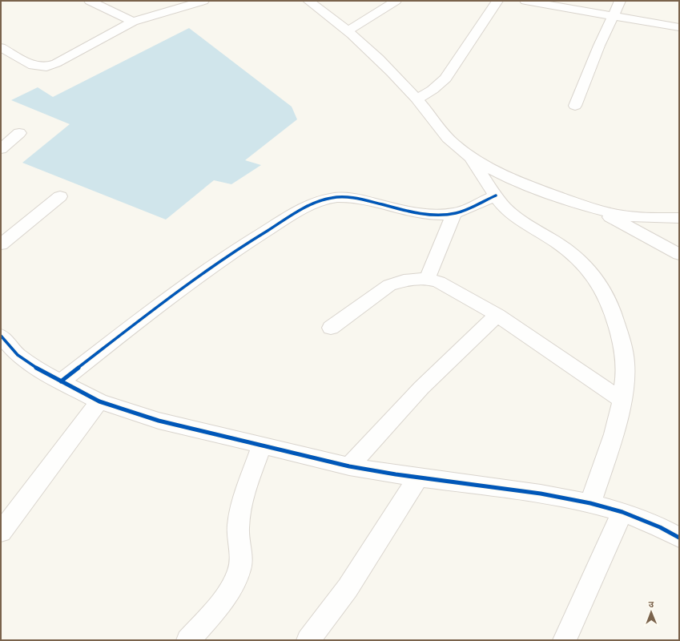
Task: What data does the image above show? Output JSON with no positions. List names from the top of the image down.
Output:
{
  "north": "top"
}
